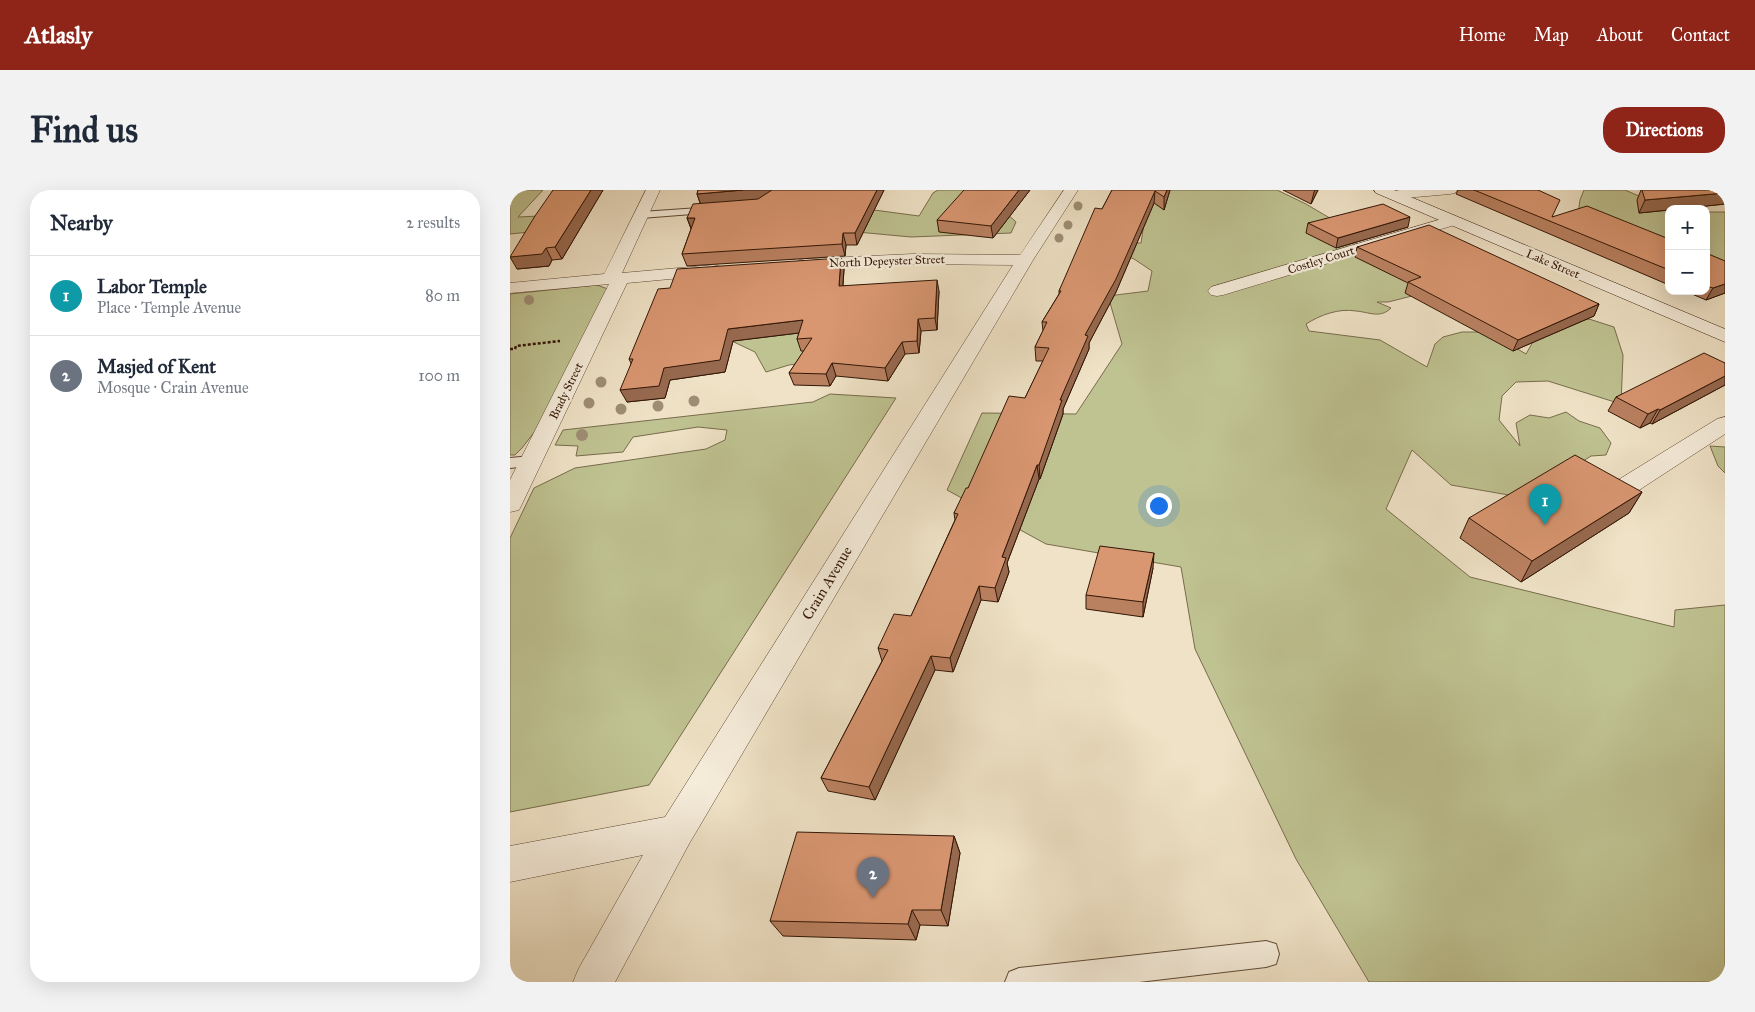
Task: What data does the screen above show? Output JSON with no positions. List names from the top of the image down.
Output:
{
  "streets": {
    "street": [
      "Costley Court",
      "North Depeyster Street",
      "Lake Street",
      "Brady Street",
      "Crain Avenue"
    ]
  },
  "crossings": [
    ["Costley Court", "Lake Street"],
    ["North Depeyster Street", "Crain Avenue"]
  ],
  "page": {
    "header": "Atlasly",
    "nav": [
      "Home",
      "Map",
      "About",
      "Contact"
    ],
    "buttons": "Directions",
    "title": "Find us",
    "heading": ["Nearby", "2 results"],
    "map_buttons": ["+", "−"],
    "list": [
      {
        "mark": "1",
        "name": "Labor Temple",
        "note": "Place · Temple Avenue",
        "value": "80 m"
      },
      {
        "mark": "2",
        "name": "Masjed of Kent",
        "note": "Mosque · Crain Avenue",
        "value": "100 m"
      }
    ],
    "pins": ["1", "2"]
  }
}
